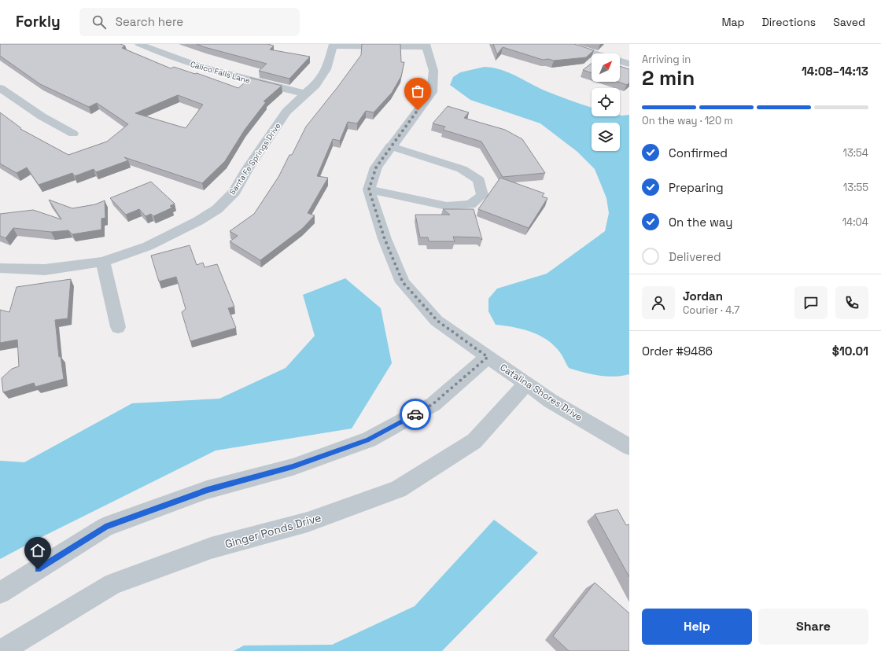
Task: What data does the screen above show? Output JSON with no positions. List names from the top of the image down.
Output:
{
  "streets": {
    "street": [
      "Calico Falls Lane",
      "Santa Fe Springs Drive",
      "Catalina Shores Drive",
      "Ginger Ponds Drive"
    ]
  },
  "crossings": [
    ["Calico Falls Lane", "Santa Fe Springs Drive"],
    ["Catalina Shores Drive", "Ginger Ponds Drive"]
  ],
  "north": "top right",
  "page": {
    "header": "Forkly",
    "search": "Search here",
    "nav": ["Map", "Directions", "Saved"],
    "heading": ["2 min", "Arriving in", "14:08–14:13"],
    "panel": [
      "Jordan",
      "Courier · 4.7",
      "Order #9486",
      "$10.01"
    ],
    "bar": "On the way · 120 m",
    "list": [
      ["Confirmed", "13:54"],
      ["Preparing", "13:55"],
      ["On the way", "14:04"],
      "Delivered"
    ],
    "buttons": ["Help", "Share"]
  }
}
